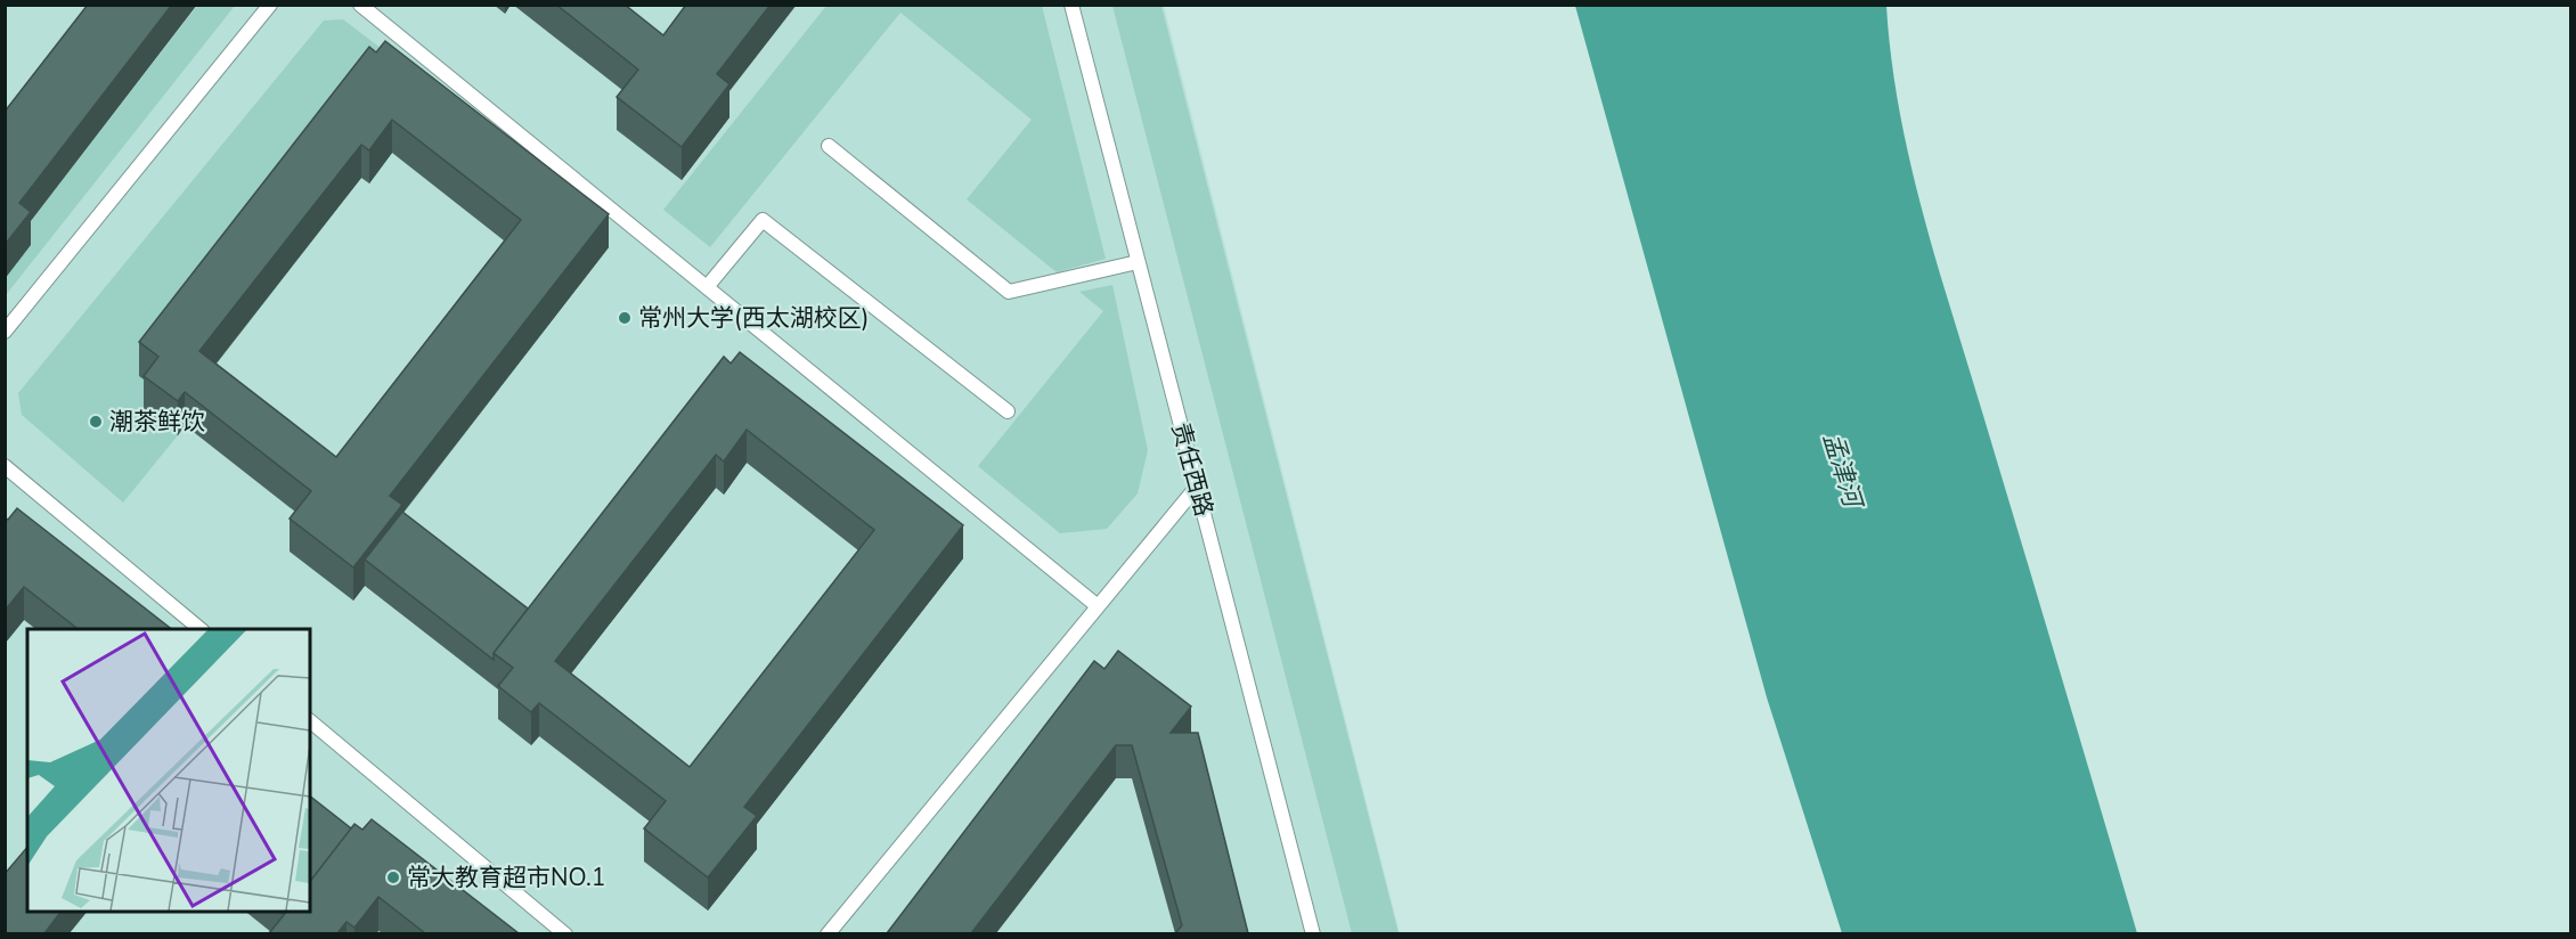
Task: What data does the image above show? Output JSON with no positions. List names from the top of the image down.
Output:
{
  "streets": {
    "lane": ["责任西路"]
  },
  "water": ["孟津河"],
  "places": ["常州大学(西太湖校区)", "潮茶鲜饮", "常大教育超市NO.1"]
}
